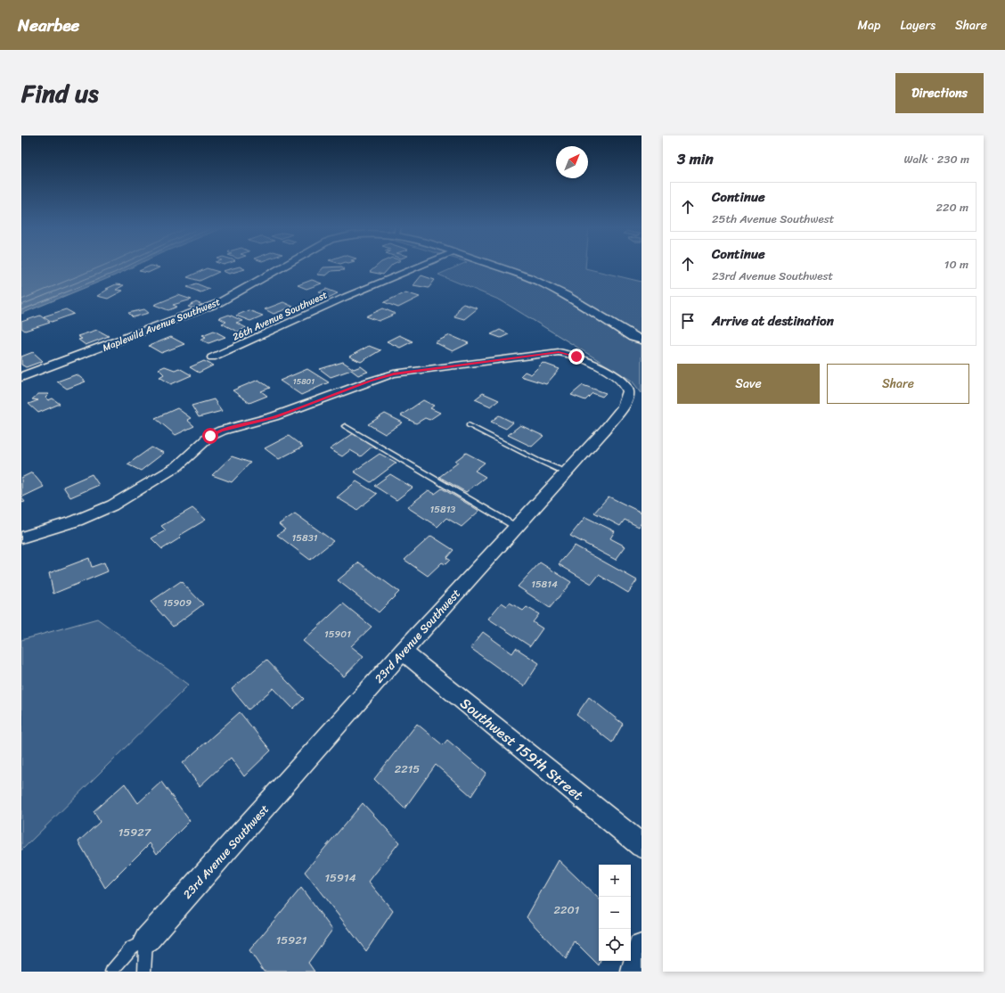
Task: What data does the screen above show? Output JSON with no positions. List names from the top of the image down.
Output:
{
  "streets": {
    "street": [
      "26th Avenue Southwest",
      "Maplewild Avenue Southwest",
      "23rd Avenue Southwest",
      "Southwest 159th Street"
    ]
  },
  "crossings": [
    ["23rd Avenue Southwest", "Southwest 159th Street"]
  ],
  "house_numbers": [
    "15801",
    "15813",
    "15831",
    "15814",
    "15909",
    "15901",
    "2215",
    "15927",
    "15914",
    "2201",
    "15921"
  ],
  "north": "top right",
  "page": {
    "header": "Nearbee",
    "nav": ["Map", "Layers", "Share"],
    "title": "Find us",
    "buttons": [
      "Directions",
      ["Save", "Share"]
    ],
    "heading": ["3 min", "Walk · 230 m"],
    "list": [
      ["Continue", "25th Avenue Southwest", "220 m"],
      ["Continue", "23rd Avenue Southwest", "10 m"],
      "Arrive at destination"
    ],
    "map_buttons": ["+", "−"]
  }
}
